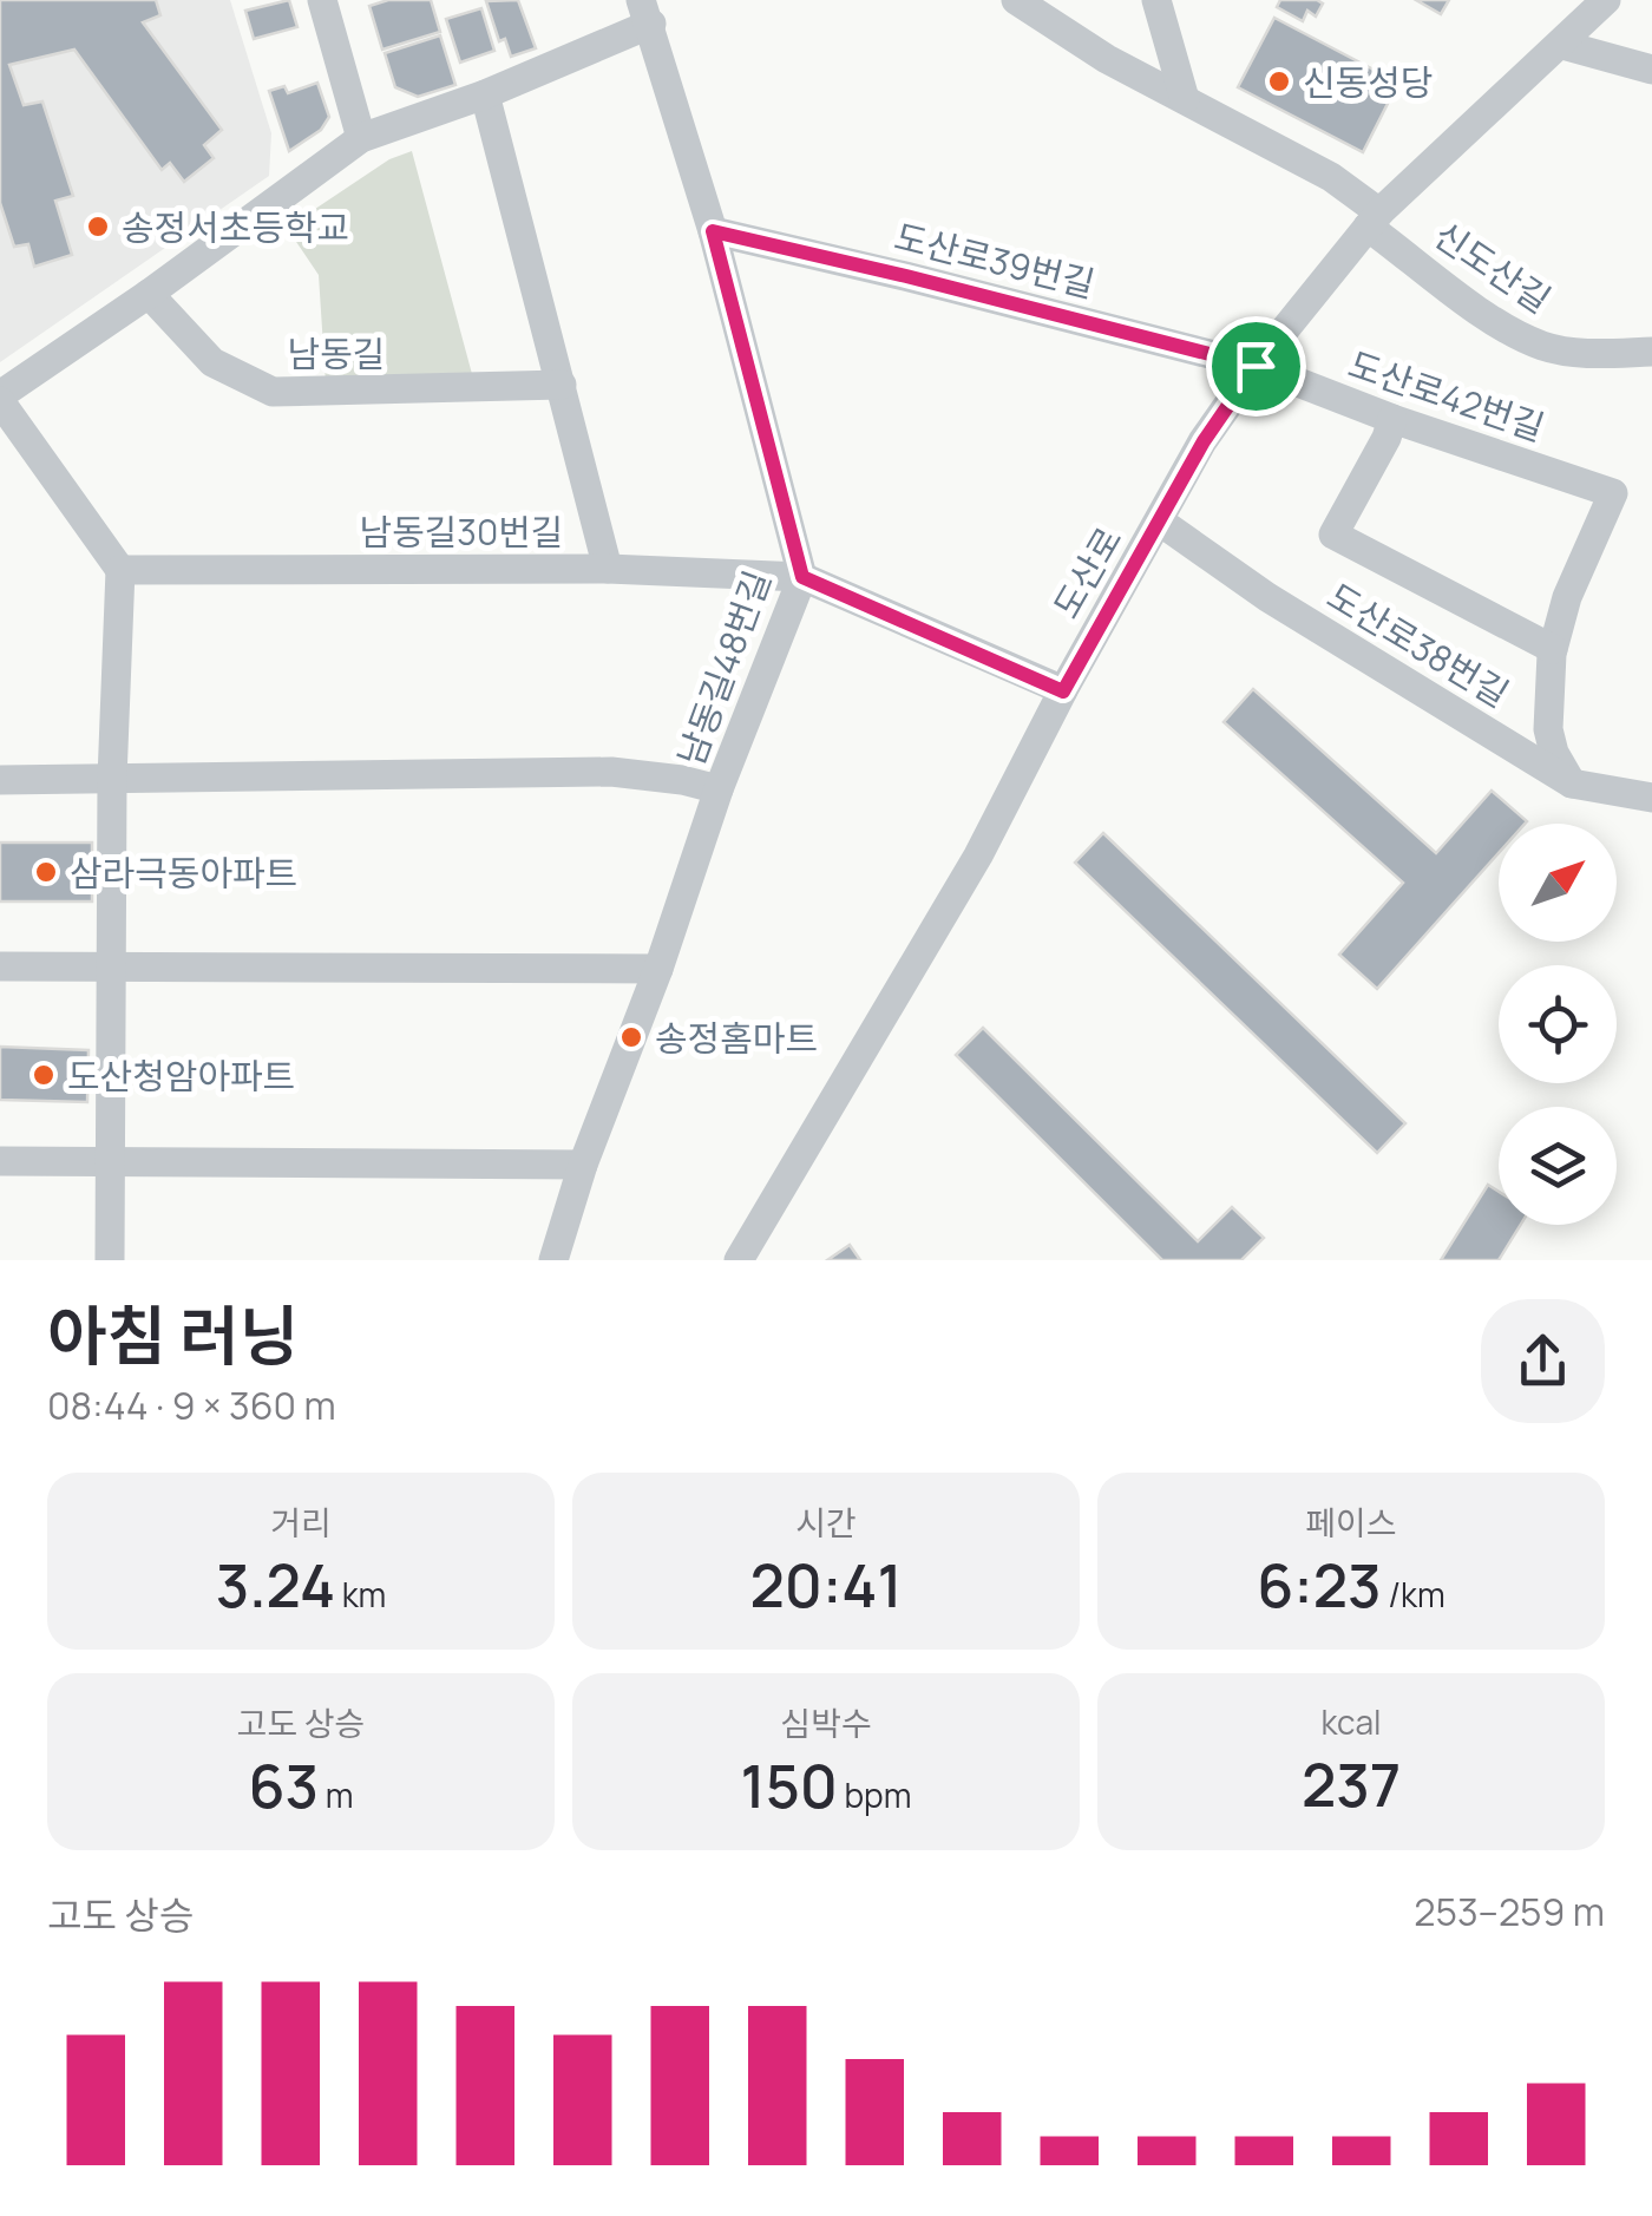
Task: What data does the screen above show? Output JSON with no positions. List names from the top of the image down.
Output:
{
  "streets": {
    "street": [
      "도산로39번길",
      "신도산길",
      "남동길",
      "도산로42번길",
      "남동길30번길",
      "도산로",
      "도산로38번길",
      "남동길48번길"
    ]
  },
  "crossings": [
    ["도산로39번길", "도산로42번길"],
    ["도산로39번길", "도산로"],
    ["도산로39번길", "남동길48번길"],
    ["신도산길", "도산로"],
    ["도산로42번길", "도산로"],
    ["남동길30번길", "남동길48번길"],
    ["도산로", "도산로38번길"]
  ],
  "places": [
    "신동성당",
    "송정서초등학교",
    "삼라극동아파트",
    "송정홈마트",
    "도산청암아파트"
  ],
  "north": "top right",
  "page": {
    "heading": ["아침 러닝", "08:44 · 9 × 360 m"],
    "stats": [
      ["거리", "3.24 km"],
      ["시간", "20:41"],
      ["페이스", "6:23 /km"],
      ["고도 상승", "63 m"],
      ["심박수", "150 bpm"],
      ["kcal", "237"]
    ],
    "chart": ["고도 상승", "253–259 m"]
  }
}
